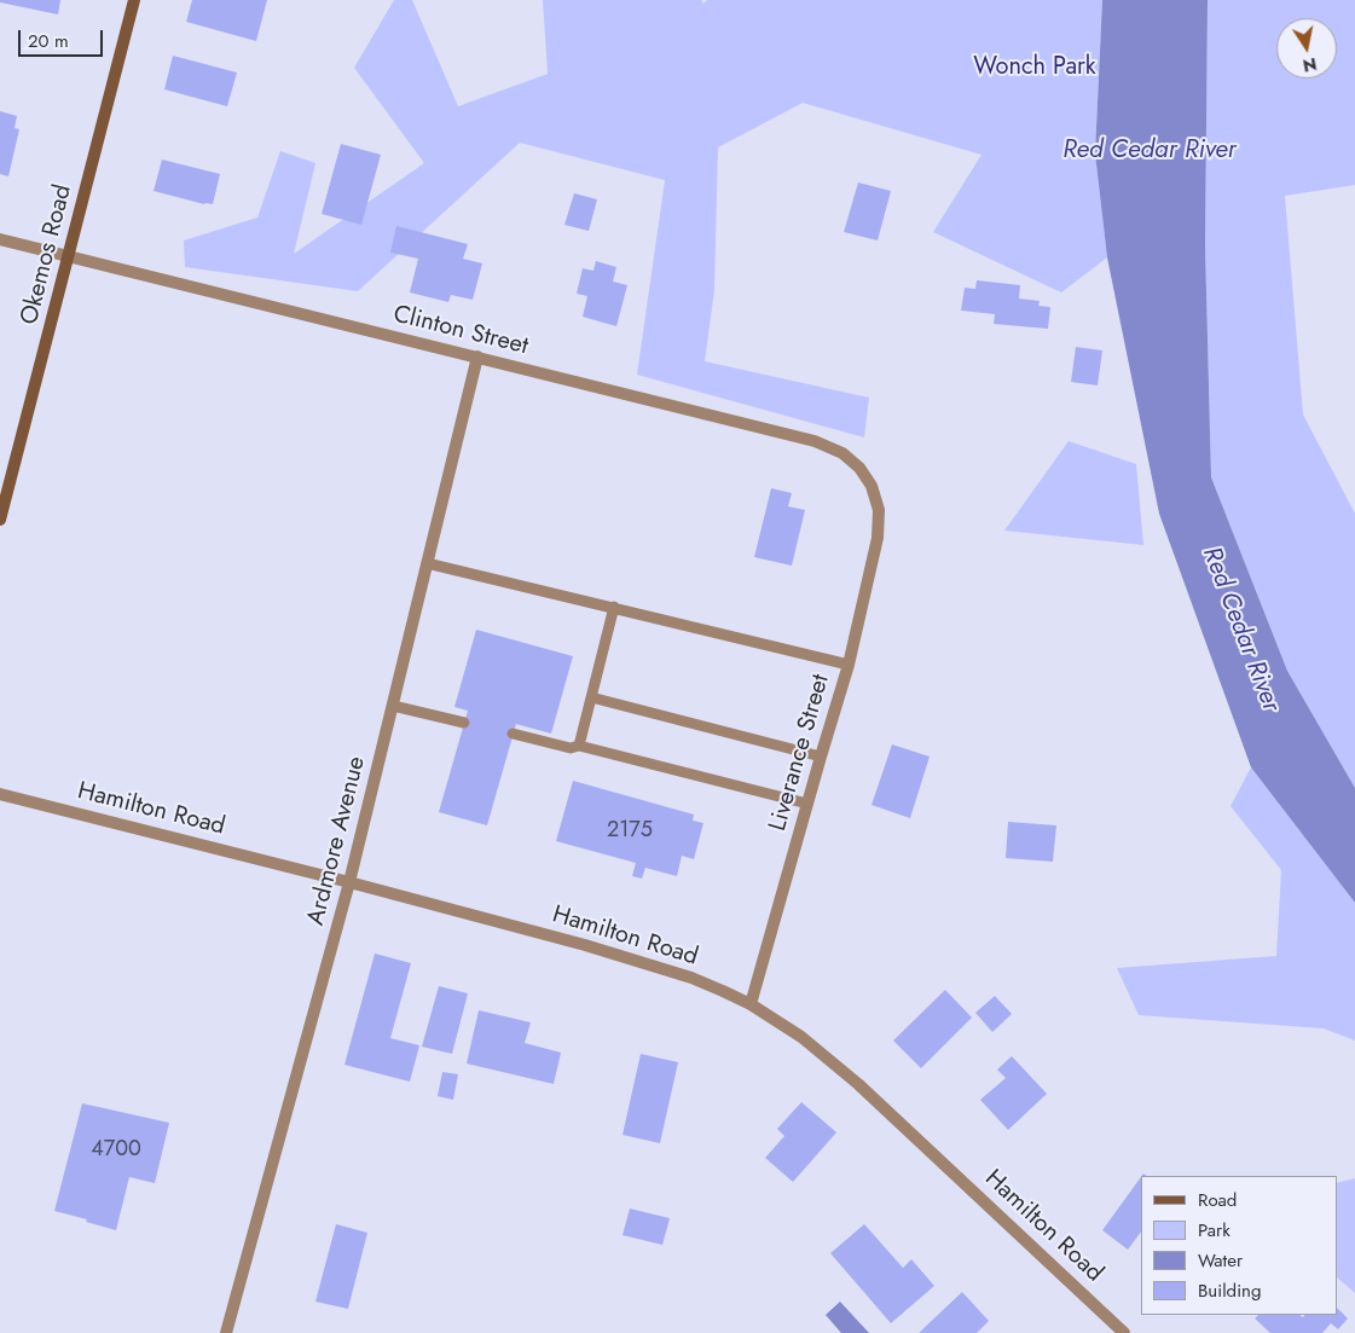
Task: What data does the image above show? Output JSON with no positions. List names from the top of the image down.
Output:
{
  "streets": {
    "main road": ["Okemos Road"],
    "street": [
      "Clinton Street",
      "Liverance Street",
      "Hamilton Road",
      "Ardmore Avenue"
    ]
  },
  "crossings": [
    ["Okemos Road", "Clinton Street"],
    ["Clinton Street", "Liverance Street"],
    ["Clinton Street", "Ardmore Avenue"],
    ["Liverance Street", "Hamilton Road"],
    ["Hamilton Road", "Ardmore Avenue"]
  ],
  "water": ["Red Cedar River"],
  "parks": ["Wonch Park"],
  "house_numbers": ["2175", "4700"],
  "legend": [
    "Road",
    "Park",
    "Water",
    "Building"
  ],
  "scale_bar": "20 m",
  "north": "bottom"
}
